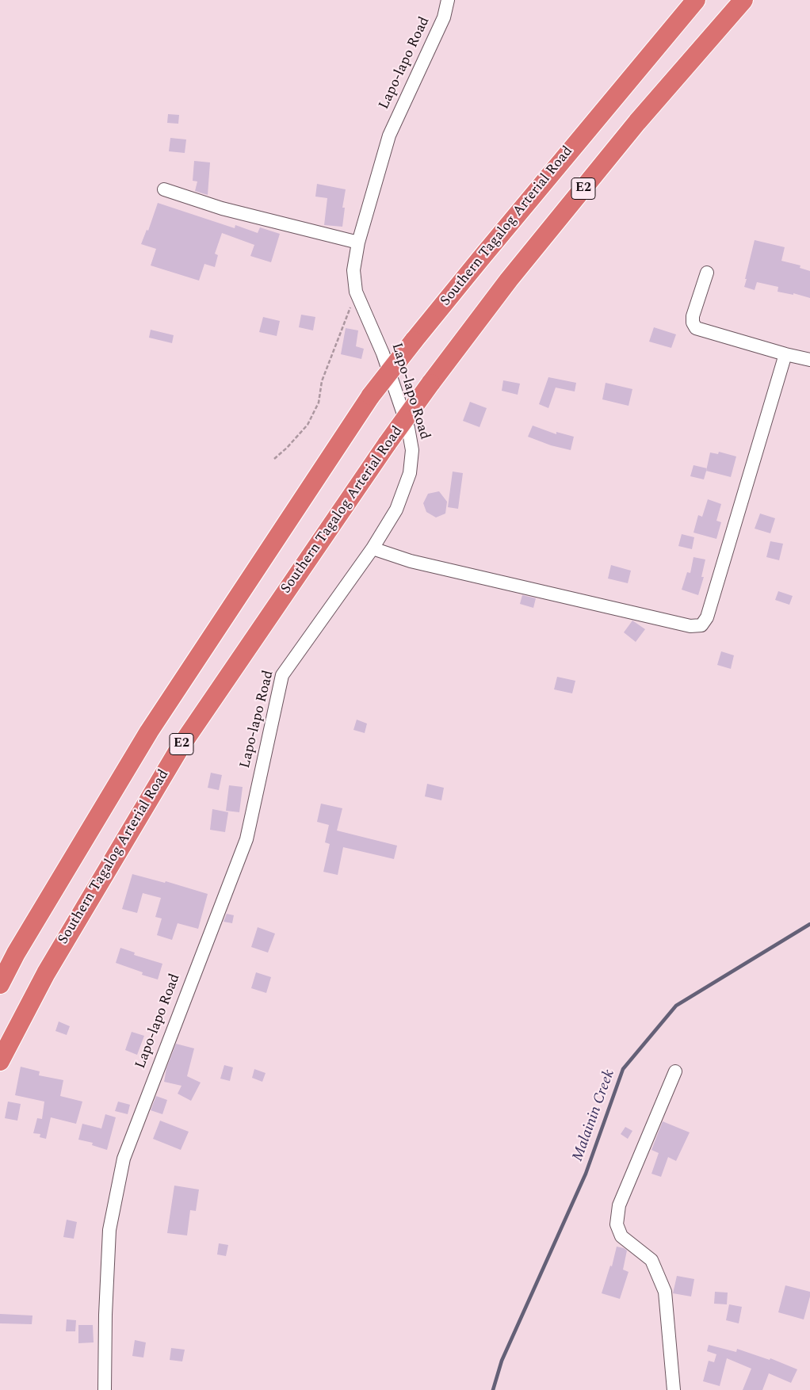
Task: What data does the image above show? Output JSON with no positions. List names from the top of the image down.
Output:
{
  "streets": {
    "highway": ["E2", "Southern Tagalog Arterial Road"],
    "street": ["Lapo-lapo Road"]
  },
  "water": ["Malainin Creek"]
}
